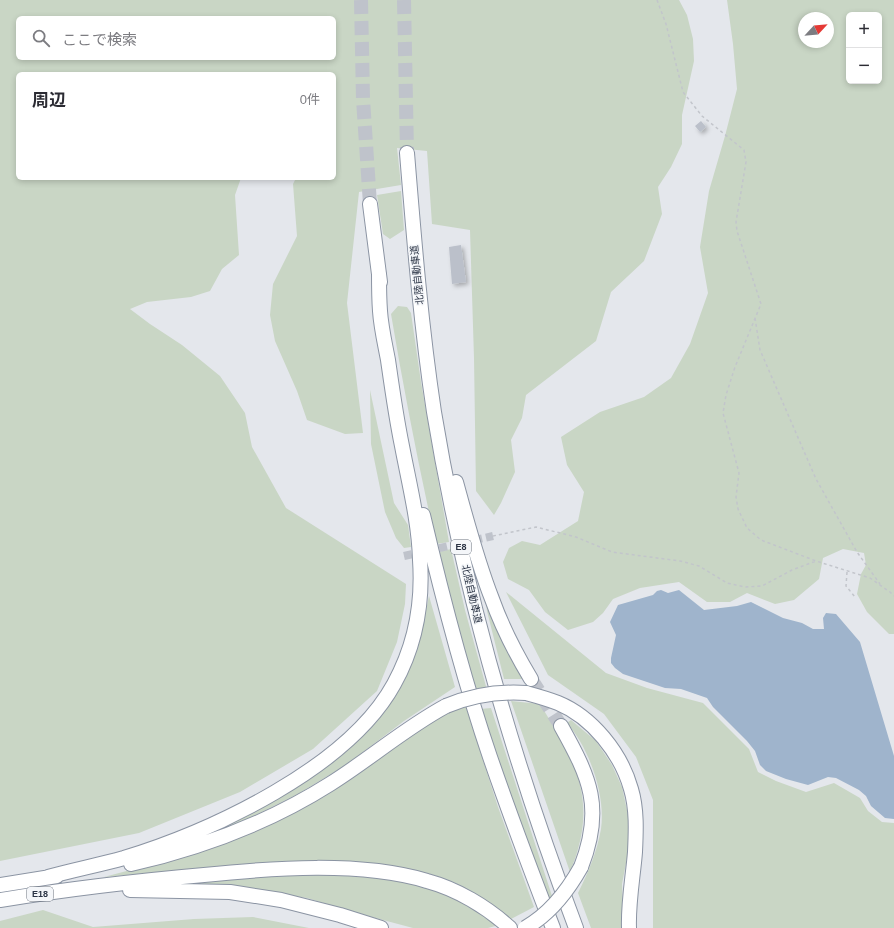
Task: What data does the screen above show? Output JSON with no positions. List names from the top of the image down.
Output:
{
  "streets": {
    "highway": ["北陸自動車道", "E8", "E18"]
  },
  "north": "top right",
  "page": {
    "map_buttons": ["+", "−"],
    "search": "ここで検索",
    "heading": ["周辺", "0件"]
  }
}
